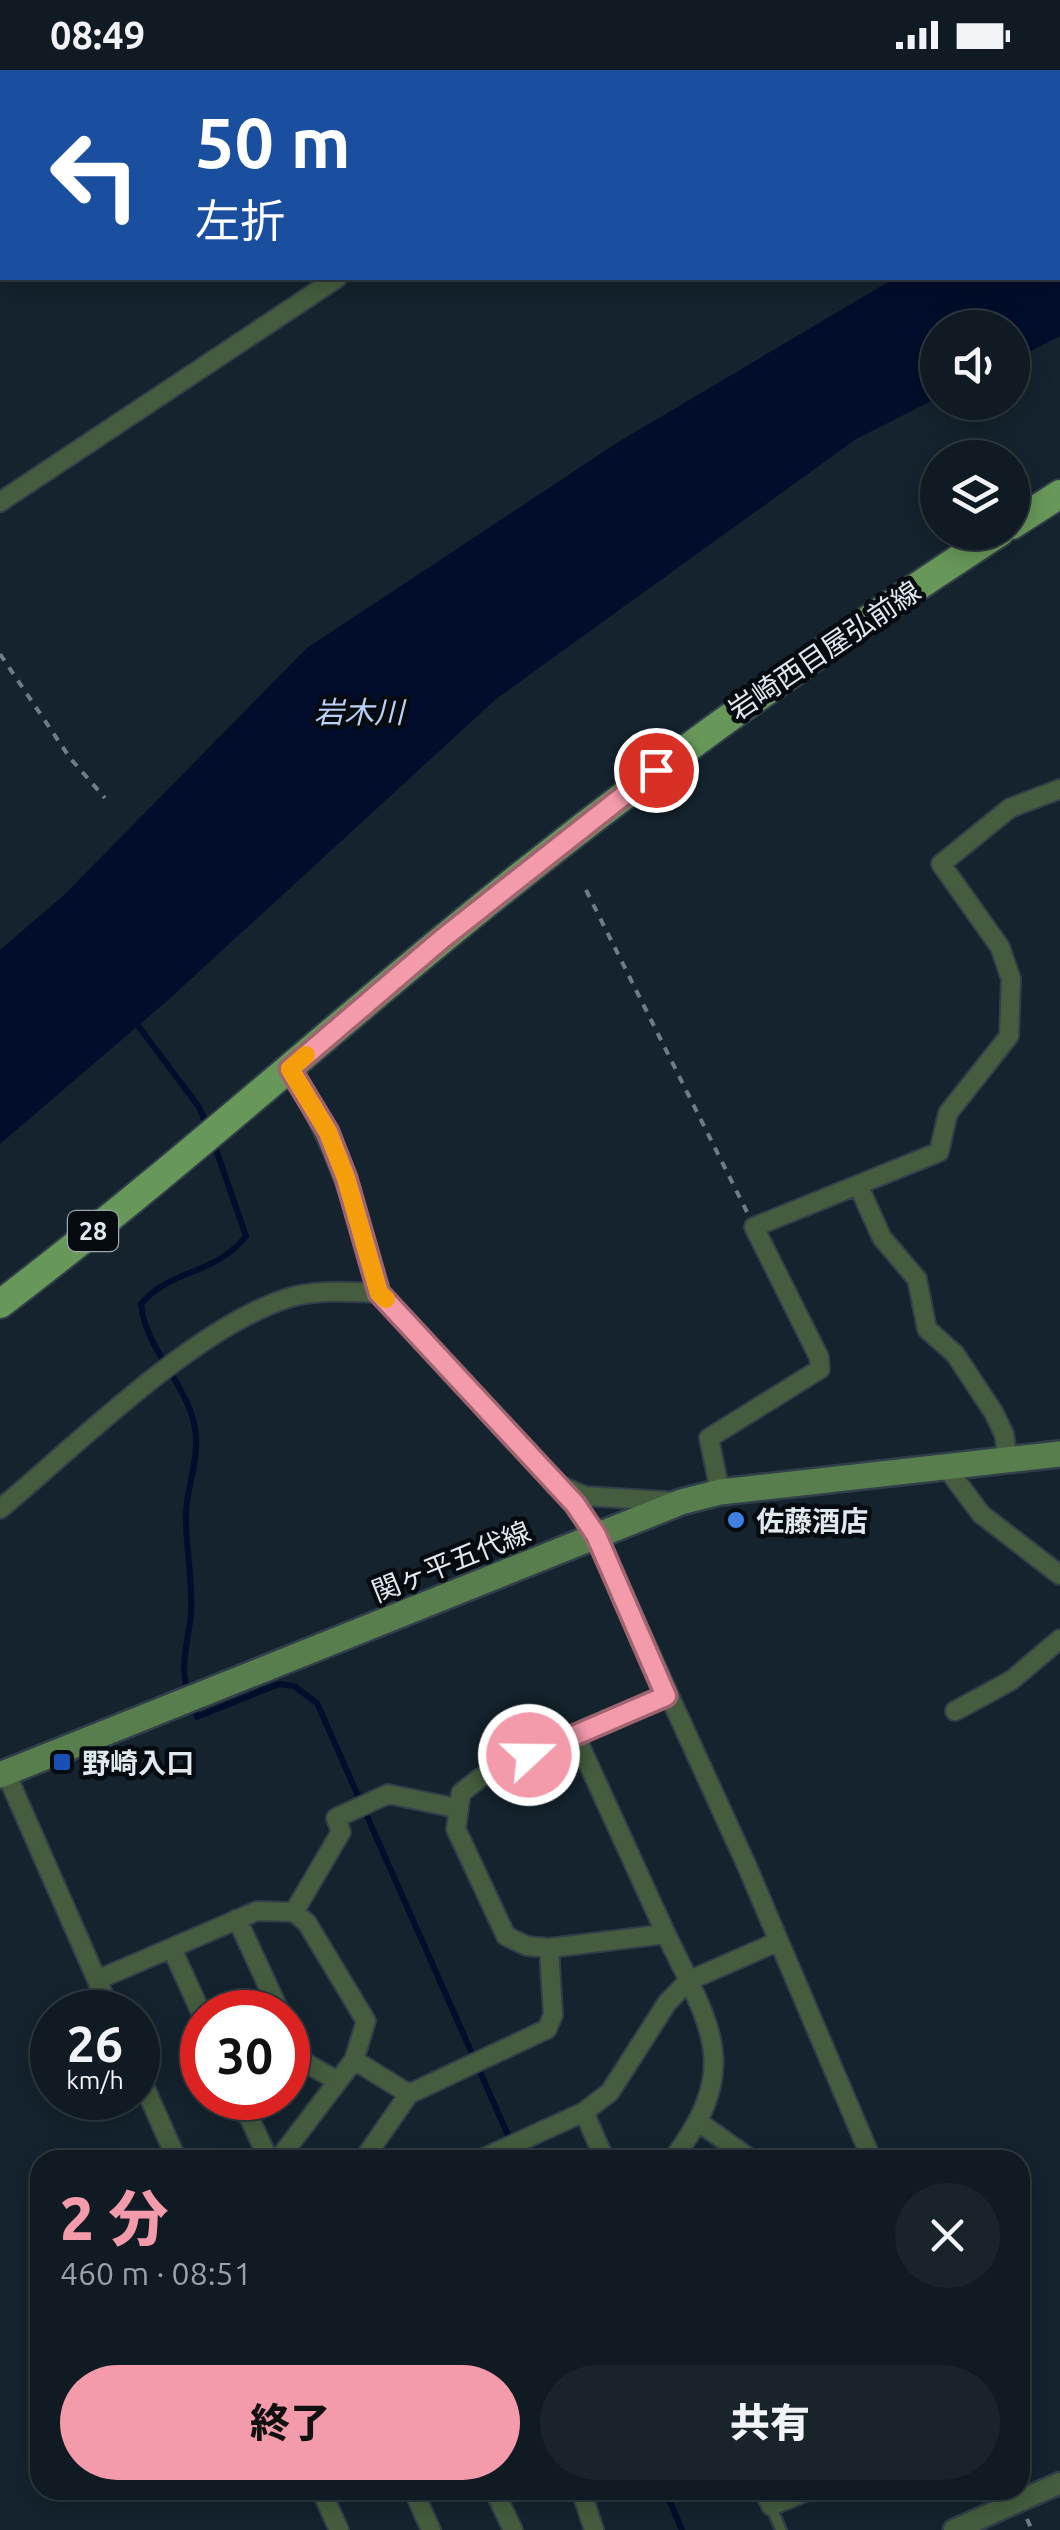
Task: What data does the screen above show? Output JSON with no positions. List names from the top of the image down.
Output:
{
  "streets": {
    "main road": ["岩崎西目屋弘前線", "28", "関ヶ平五代線"]
  },
  "water": ["岩木川"],
  "places": {
    "other": ["佐藤酒店"],
    "transit": ["野崎入口"]
  },
  "page": {
    "status": "08:49",
    "turn": ["50 m", "左折"],
    "speed": "26 km/h",
    "limit": "30",
    "heading": ["2 分", "460 m · 08:51"],
    "buttons": ["終了", "共有"]
  }
}
